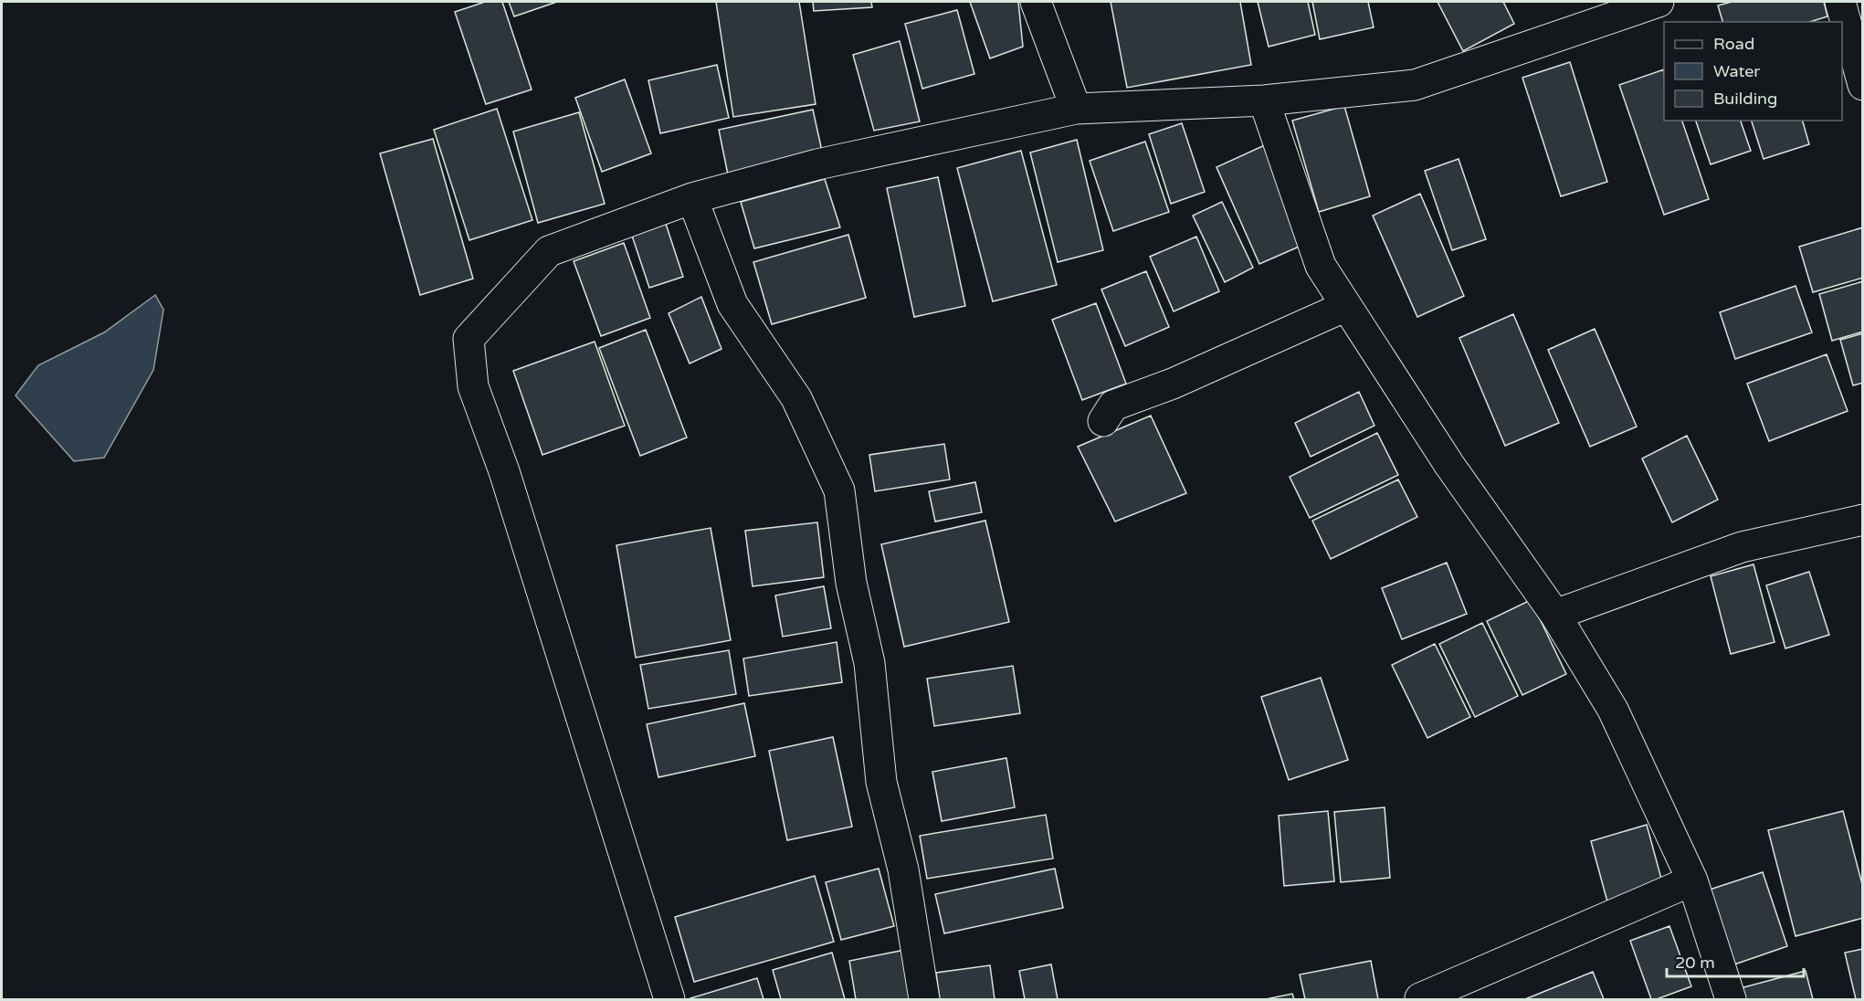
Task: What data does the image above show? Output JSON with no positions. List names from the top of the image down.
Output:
{
  "legend": ["Road", "Water", "Building"],
  "scale_bar": "20 m"
}
